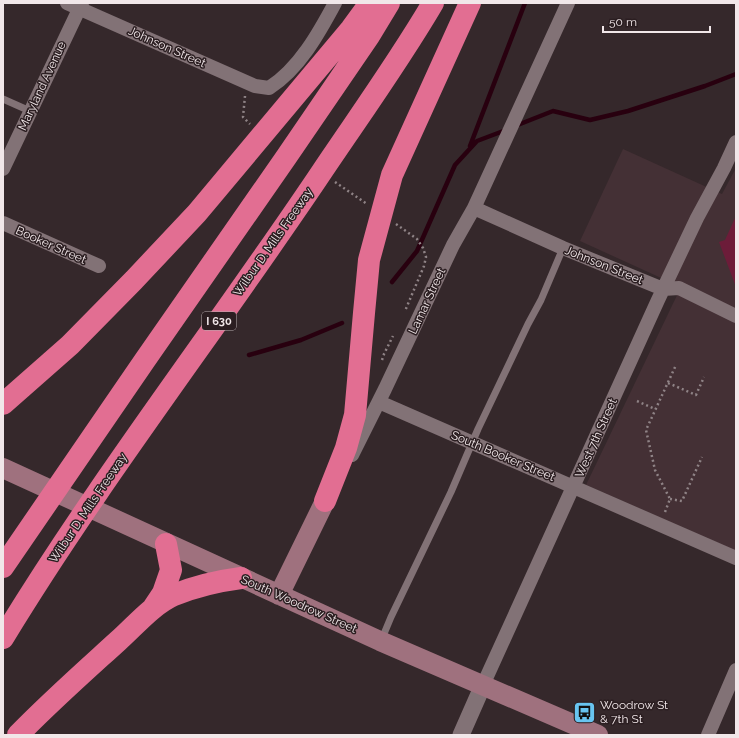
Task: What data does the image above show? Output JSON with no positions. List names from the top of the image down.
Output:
{
  "streets": {
    "highway": ["Wilbur D. Mills Freeway", "I 630"],
    "main road": ["Lamar Street", "South Woodrow Street"],
    "street": [
      "Johnson Street",
      "Maryland Avenue",
      "Booker Street",
      "West 7th Street",
      "South Booker Street"
    ]
  },
  "crossings": [
    ["Johnson Street", "Maryland Avenue"],
    ["Johnson Street", "Lamar Street"],
    ["Johnson Street", "West 7th Street"],
    ["Lamar Street", "South Booker Street"],
    ["Lamar Street", "South Woodrow Street"],
    ["West 7th Street", "South Booker Street"],
    ["West 7th Street", "South Woodrow Street"]
  ],
  "places": {
    "bus stop": ["Woodrow St & 7th St"]
  },
  "scale_bar": "50 m"
}
